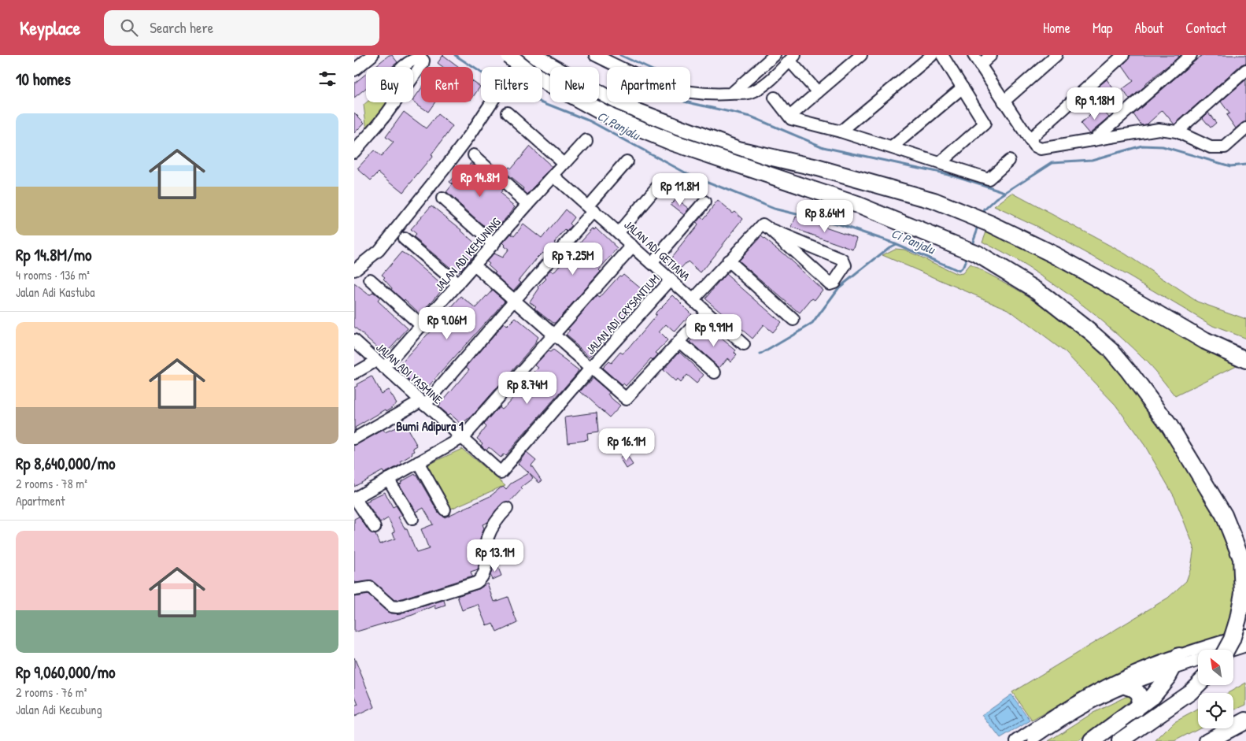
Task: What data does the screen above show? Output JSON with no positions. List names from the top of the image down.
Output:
{
  "streets": {
    "street": [
      "JALAN ADI GETIANA",
      "JALAN ADI KEMUNING",
      "JALAN ADI CRYSANTIUM",
      "JALAN ADI YASMINE"
    ]
  },
  "crossings": [
    ["JALAN ADI GETIANA", "JALAN ADI KEMUNING"],
    ["JALAN ADI GETIANA", "JALAN ADI CRYSANTIUM"],
    ["JALAN ADI KEMUNING", "JALAN ADI YASMINE"],
    ["JALAN ADI CRYSANTIUM", "JALAN ADI YASMINE"]
  ],
  "districts": ["Bumi Adipura 1"],
  "water": ["Ci Panjalu"],
  "north": "top left",
  "page": {
    "header": "Keyplace",
    "search": "Search here",
    "nav": [
      "Home",
      "Map",
      "About",
      "Contact"
    ],
    "heading": "10 homes",
    "chip": [
      "Buy",
      "Rent",
      "Filters",
      "New",
      "Apartment"
    ],
    "price": [
      "Rp 9.18M",
      "Rp 14.8M",
      "Rp 11.8M",
      "Rp 8.64M",
      "Rp 7.25M",
      "Rp 9.06M",
      "Rp 9.91M",
      "Rp 8.74M",
      "Rp 16.1M",
      "Rp 13.1M"
    ],
    "list": [
      {
        "name": "Rp 14.8M/mo",
        "note": "4 rooms · 136 m² · Jalan Adi Kastuba"
      },
      {
        "name": "Rp 8,640,000/mo",
        "note": "2 rooms · 78 m² · Apartment"
      },
      {
        "name": "Rp 9,060,000/mo",
        "note": "2 rooms · 76 m² · Jalan Adi Kecubung"
      }
    ]
  }
}
